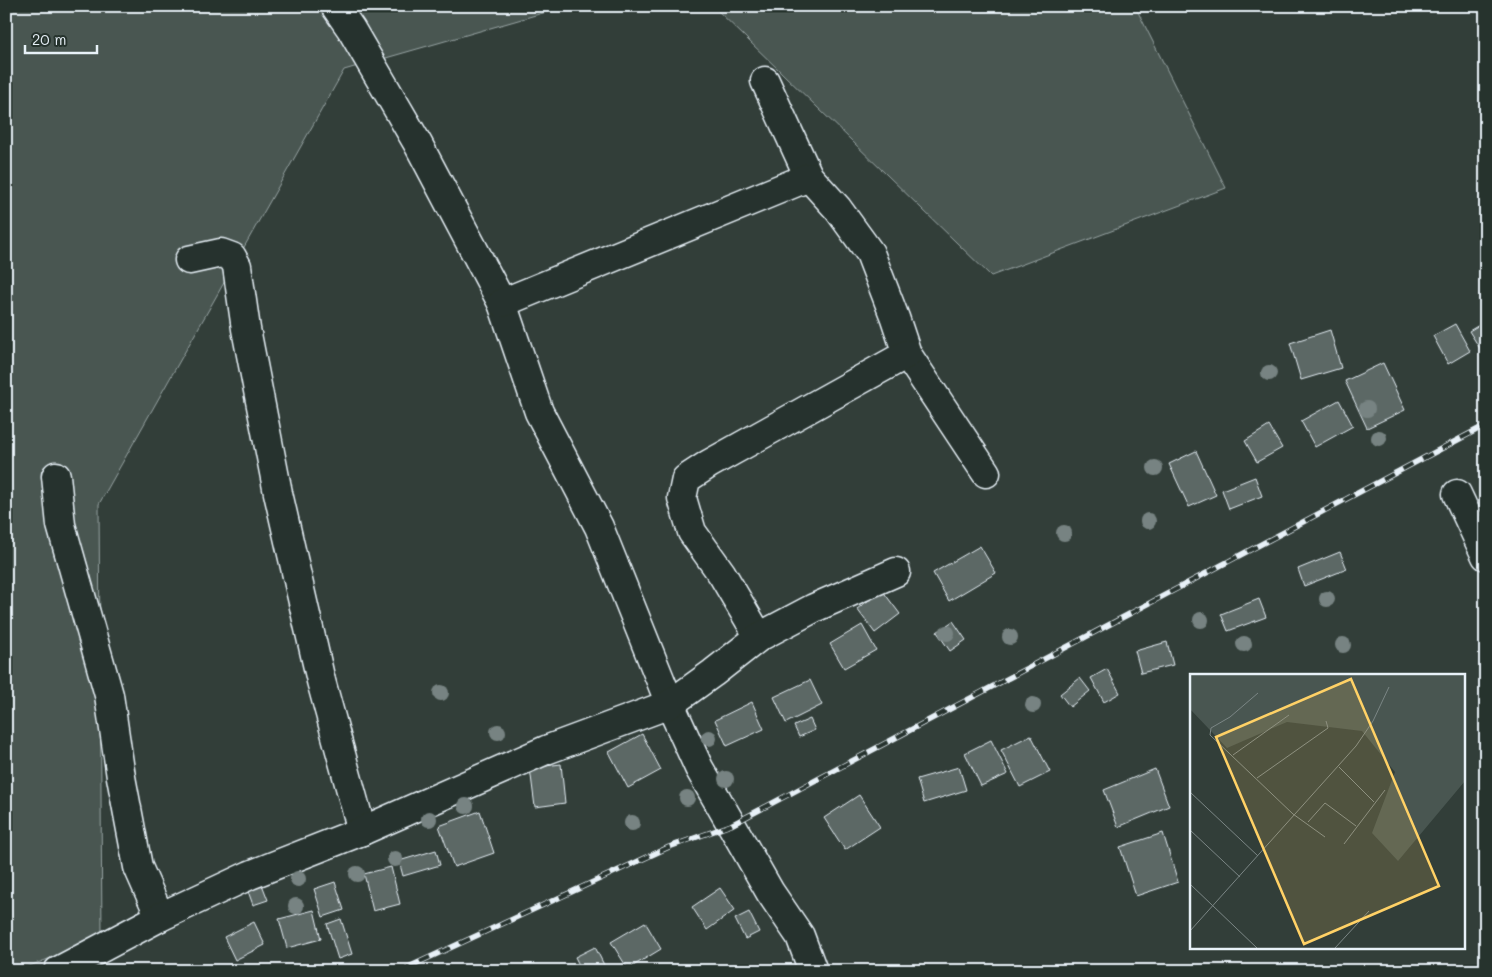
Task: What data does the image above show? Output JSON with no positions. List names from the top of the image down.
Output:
{
  "scale_bar": "20 m"
}
